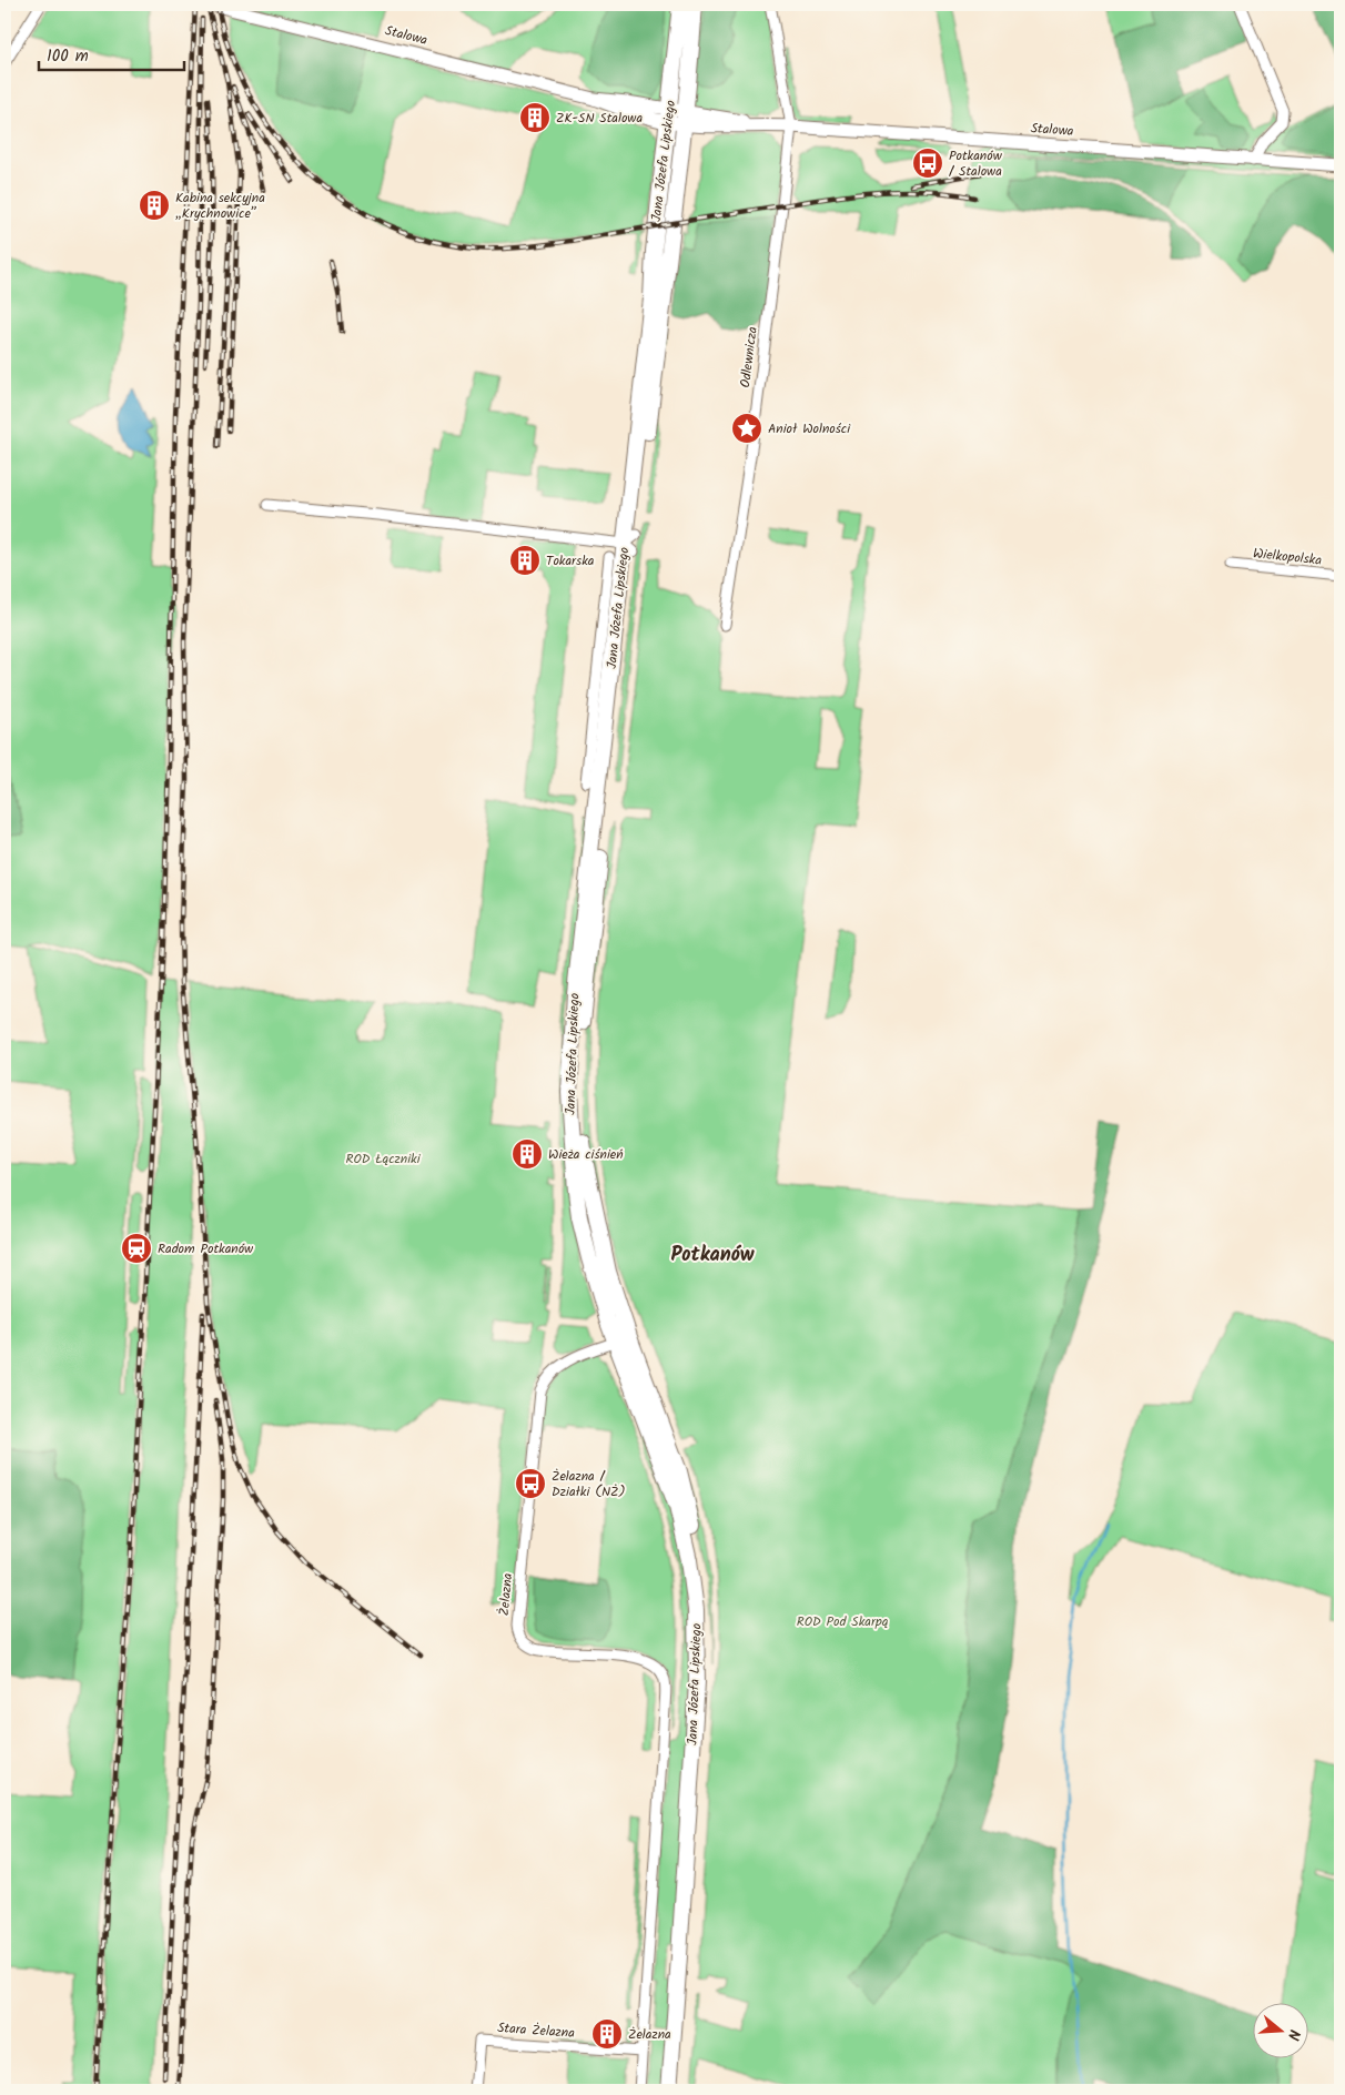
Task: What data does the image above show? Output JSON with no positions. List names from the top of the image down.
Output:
{
  "streets": {
    "main road": ["Jana Józefa Lipskiego"],
    "street": [
      "Stalowa",
      "Odlewnicza",
      "Wielkopolska",
      "Żelazna",
      "Stara Żelazna"
    ]
  },
  "crossings": [
    ["Stalowa", "Jana Józefa Lipskiego"],
    ["Stalowa", "Odlewnicza"],
    ["Jana Józefa Lipskiego", "Żelazna"],
    ["Żelazna", "Stara Żelazna"]
  ],
  "districts": ["Potkanów"],
  "parks": ["ROD Łączniki", "ROD Pod Skarpą"],
  "places": {
    "building": [
      "ZK-SN Stalowa",
      "Kabina sekcyjna „Krychnowice”",
      "Tokarska",
      "Wieża ciśnień",
      "Żelazna"
    ],
    "bus stop": ["Potkanów / Stalowa", "Żelazna / Działki (NŻ)"],
    "place": ["Anioł Wolności"],
    "station": ["Radom Potkanów"]
  },
  "scale_bar": "100 m",
  "north": "right"
}
